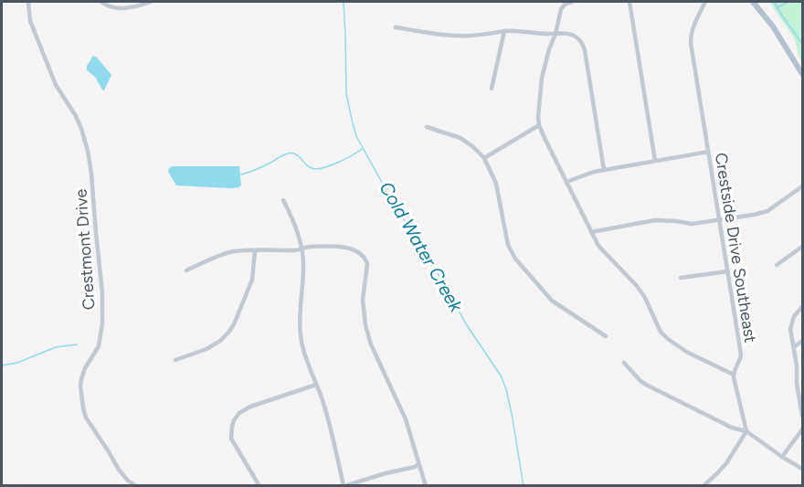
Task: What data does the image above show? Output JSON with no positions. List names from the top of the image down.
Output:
{
  "streets": {
    "street": ["Crestside Drive Southeast", "Crestmont Drive"]
  },
  "water": ["Cold Water Creek"]
}
